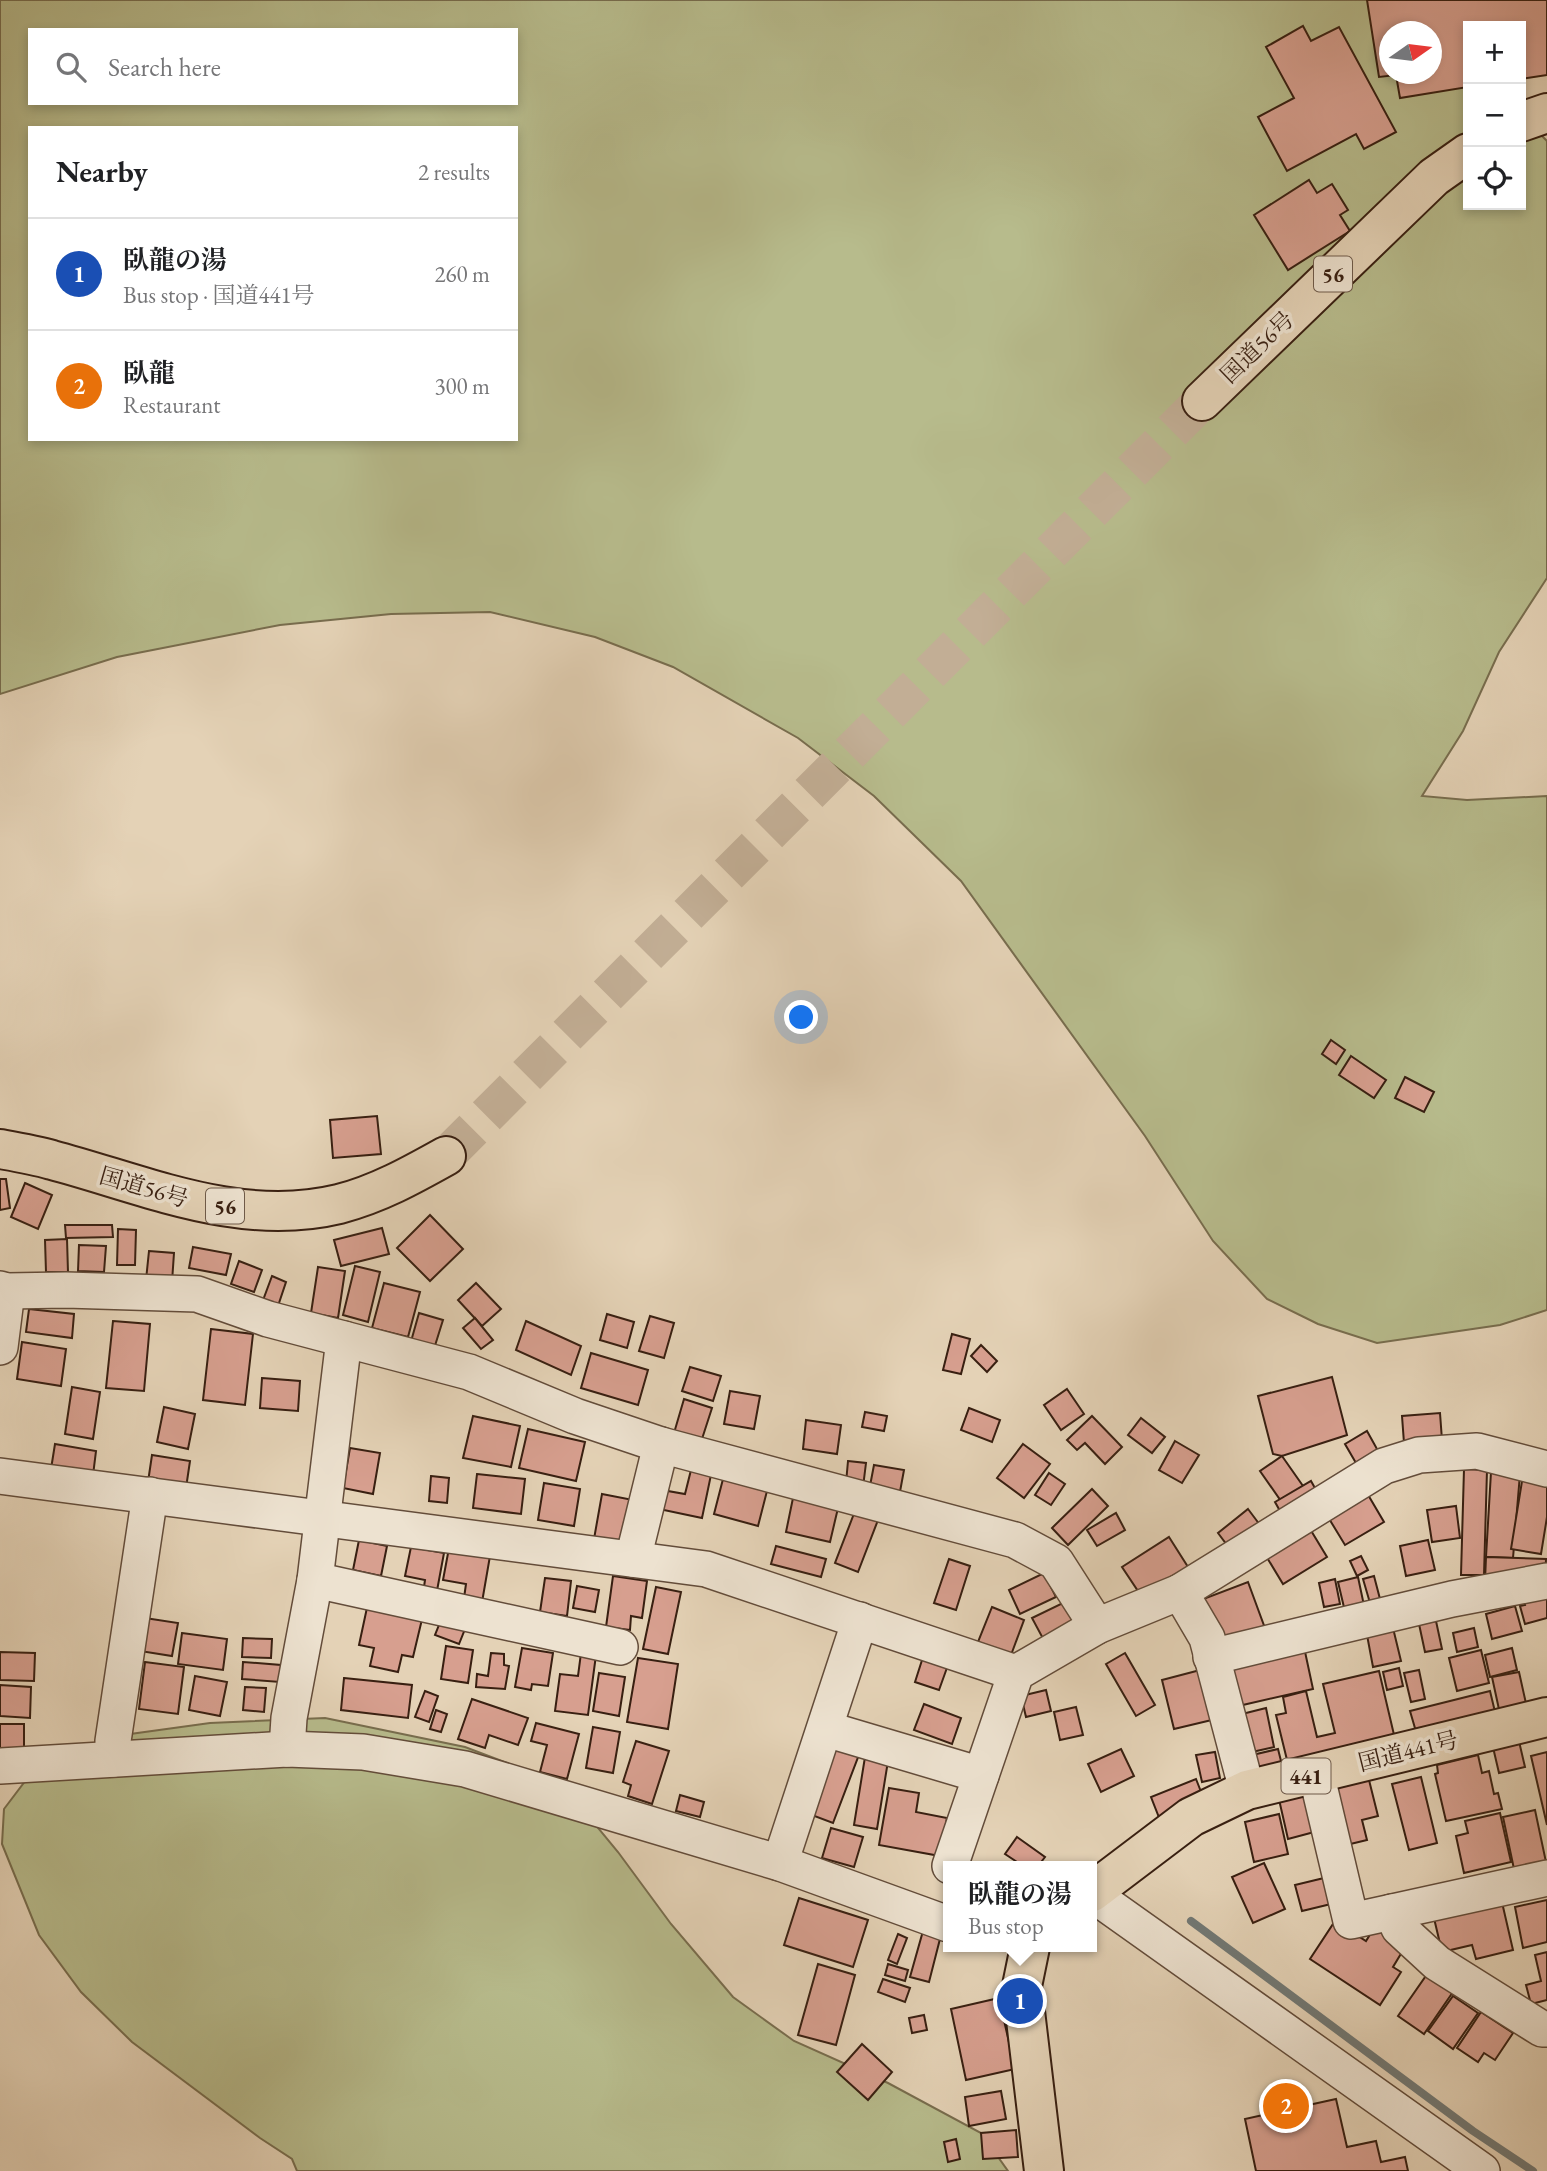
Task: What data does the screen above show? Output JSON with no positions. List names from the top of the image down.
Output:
{
  "streets": {
    "highway": [
      "56",
      "国道56号",
      "国道441号",
      "441"
    ]
  },
  "north": "right",
  "page": {
    "map_buttons": ["+", "−"],
    "search": "Search here",
    "heading": ["Nearby", "2 results"],
    "list": [
      {
        "mark": "1",
        "name": "臥龍の湯",
        "note": "Bus stop · 国道441号",
        "value": "260 m"
      },
      {
        "mark": "2",
        "name": "臥龍",
        "note": "Restaurant",
        "value": "300 m"
      }
    ],
    "popup": ["臥龍の湯", "Bus stop"],
    "pins": ["1", "2"]
  }
}
